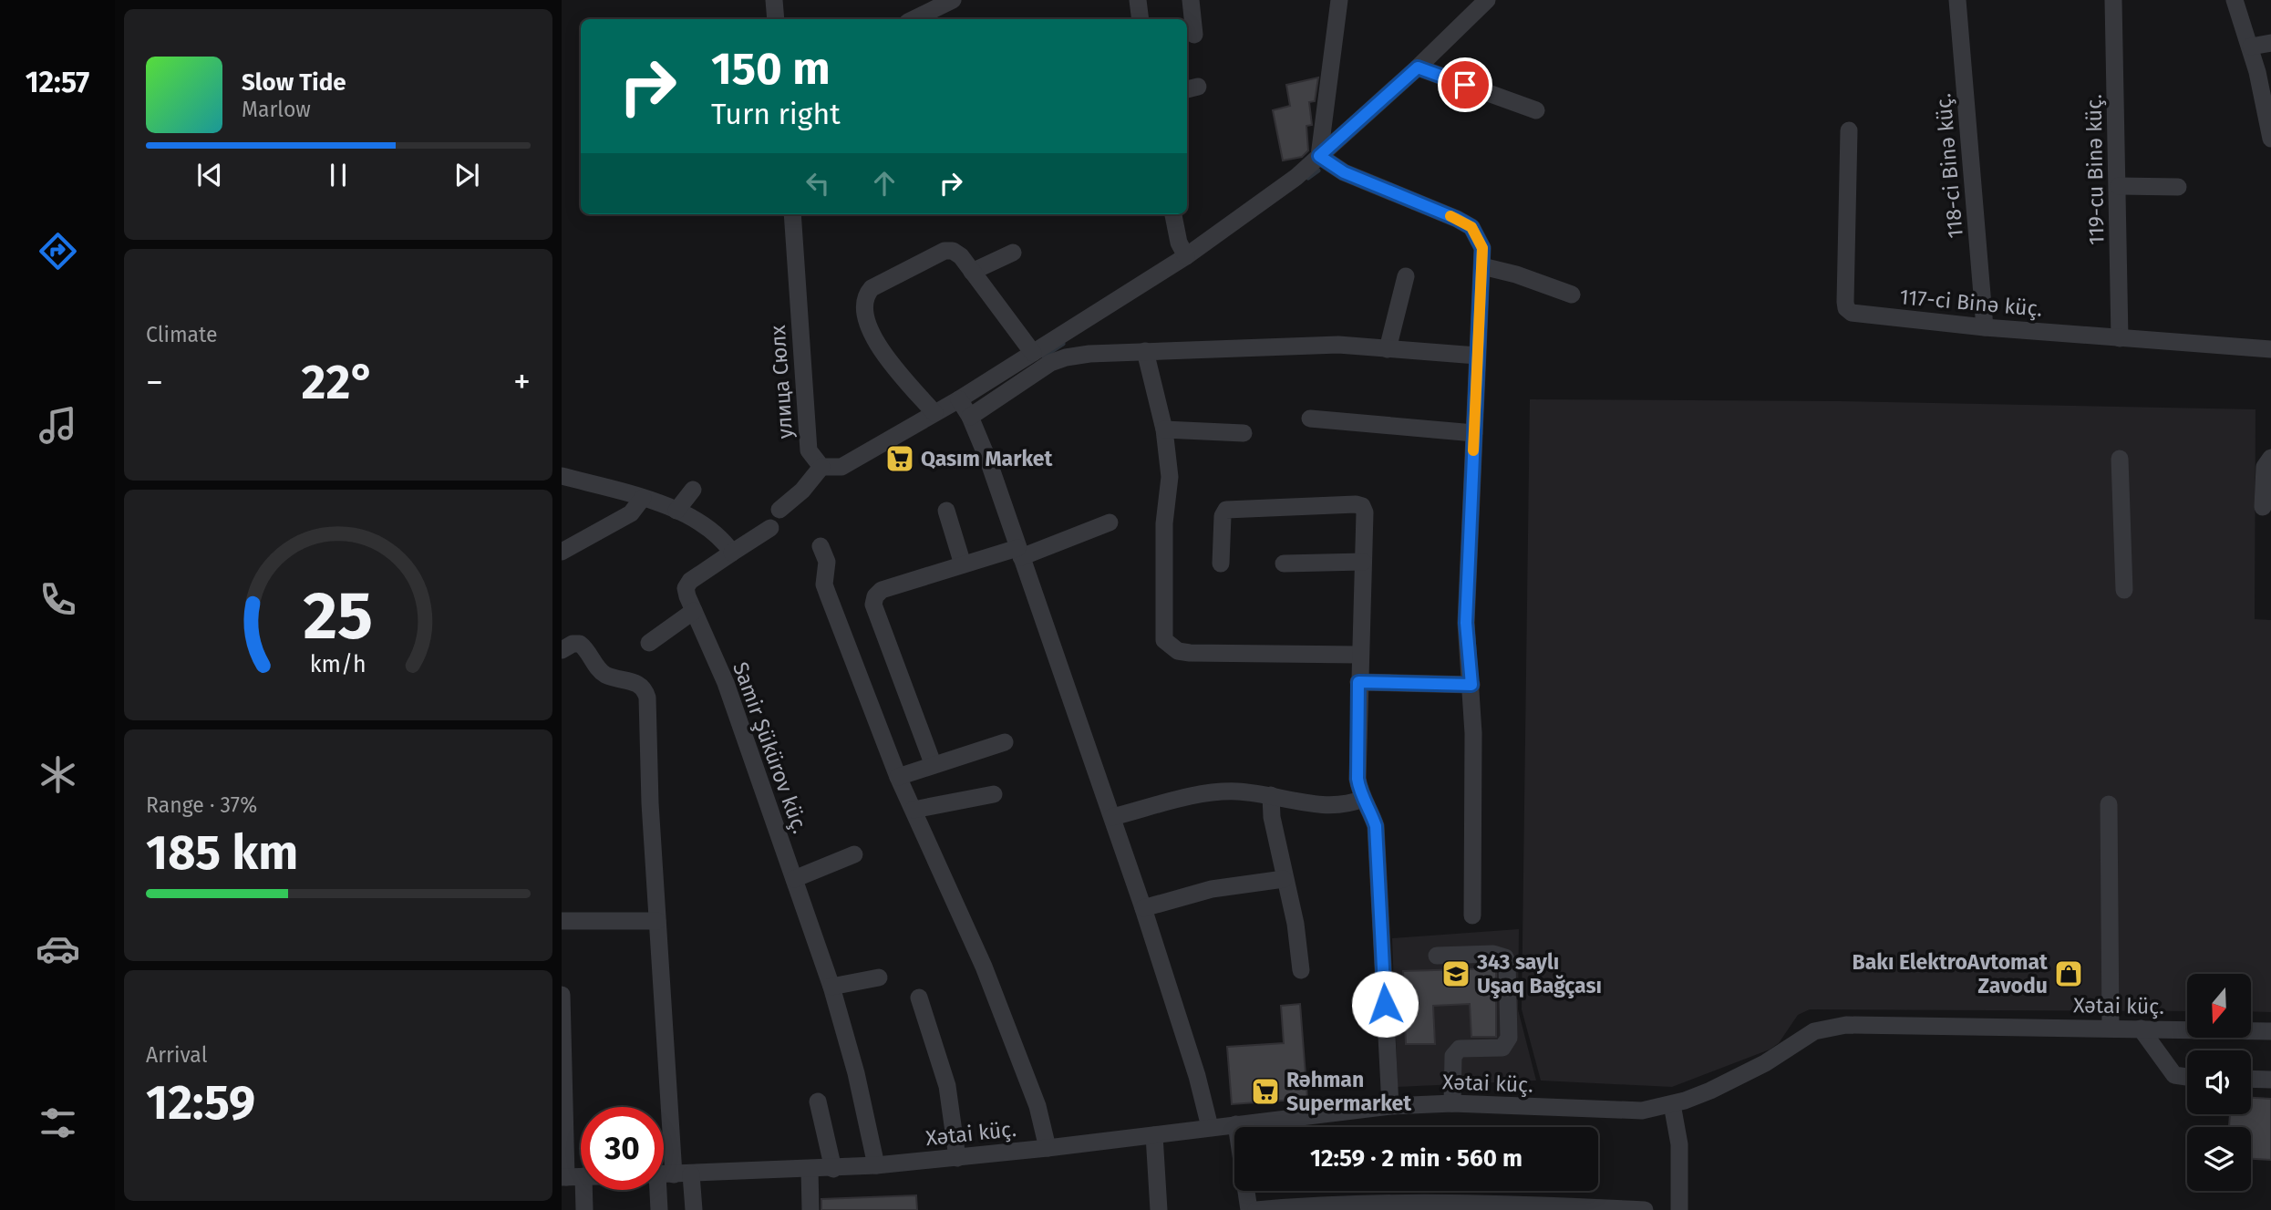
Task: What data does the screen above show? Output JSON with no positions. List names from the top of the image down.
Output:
{
  "streets": {
    "street": [
      "118-ci Binə küç.",
      "119-cu Binə küç.",
      "117-ci Binə küç.",
      "улица Сюлх",
      "Samir Şükürov küç.",
      "Xətai küç."
    ]
  },
  "crossings": [
    ["118-ci Binə küç.", "117-ci Binə küç."],
    ["119-cu Binə küç.", "117-ci Binə küç."],
    ["Samir Şükürov küç.", "Xətai küç."]
  ],
  "places": {
    "supermarket": ["Qasım Market", "Rəhman Supermarket"],
    "school or university": ["343 saylı Uşaq Bağçası"],
    "shop": ["Bakı ElektroAvtomat Zavodu"]
  },
  "north": "bottom",
  "page": {
    "tabs": "12:57",
    "turn": ["150 m", "Turn right"],
    "song": ["Slow Tide", "Marlow"],
    "tile": [
      "Climate",
      ["Range · 37%", "185 km"],
      ["Arrival", "12:59"]
    ],
    "heat": ["−", "22°", "+"],
    "limit": "30",
    "trip": "12:59 · 2 min · 560 m",
    "gauge": ["25", "km/h"]
  }
}
